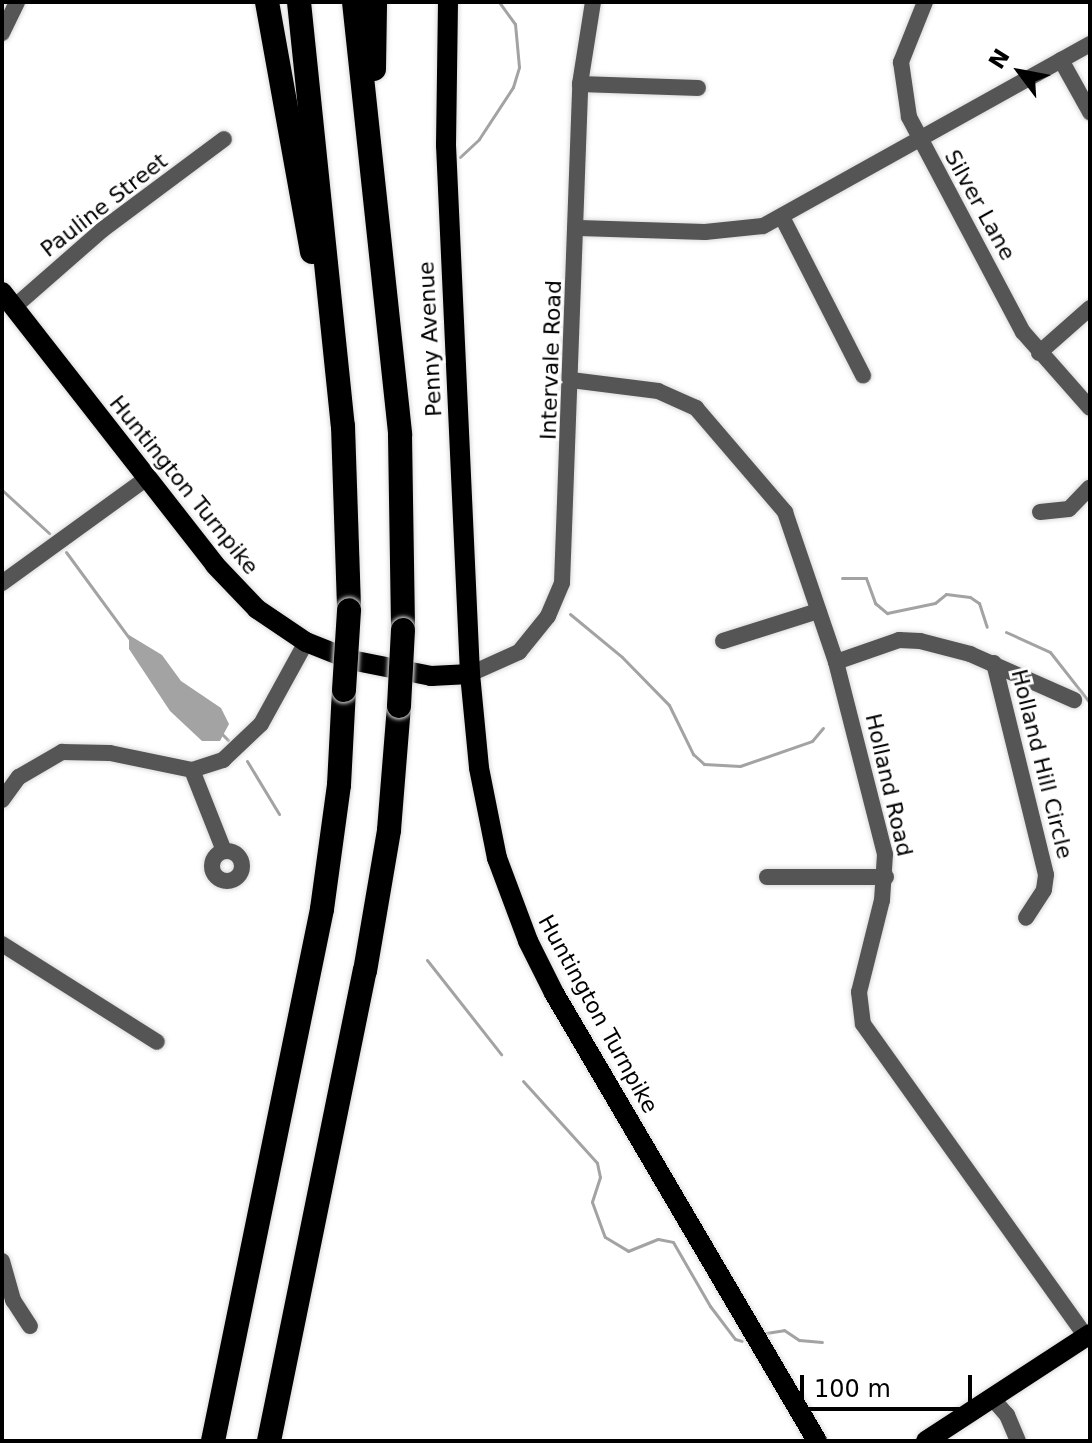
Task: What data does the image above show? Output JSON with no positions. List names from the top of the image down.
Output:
{
  "streets": {
    "main road": ["Penny Avenue", "Huntington Turnpike"],
    "street": [
      "Pauline Street",
      "Silver Lane",
      "Intervale Road",
      "Holland Hill Circle",
      "Holland Road"
    ]
  },
  "crossings": [
    ["Pauline Street", "Huntington Turnpike"],
    ["Penny Avenue", "Intervale Road"],
    ["Penny Avenue", "Huntington Turnpike"],
    ["Intervale Road", "Huntington Turnpike"],
    ["Intervale Road", "Holland Road"]
  ],
  "scale_bar": "100 m",
  "north": "top left"
}
